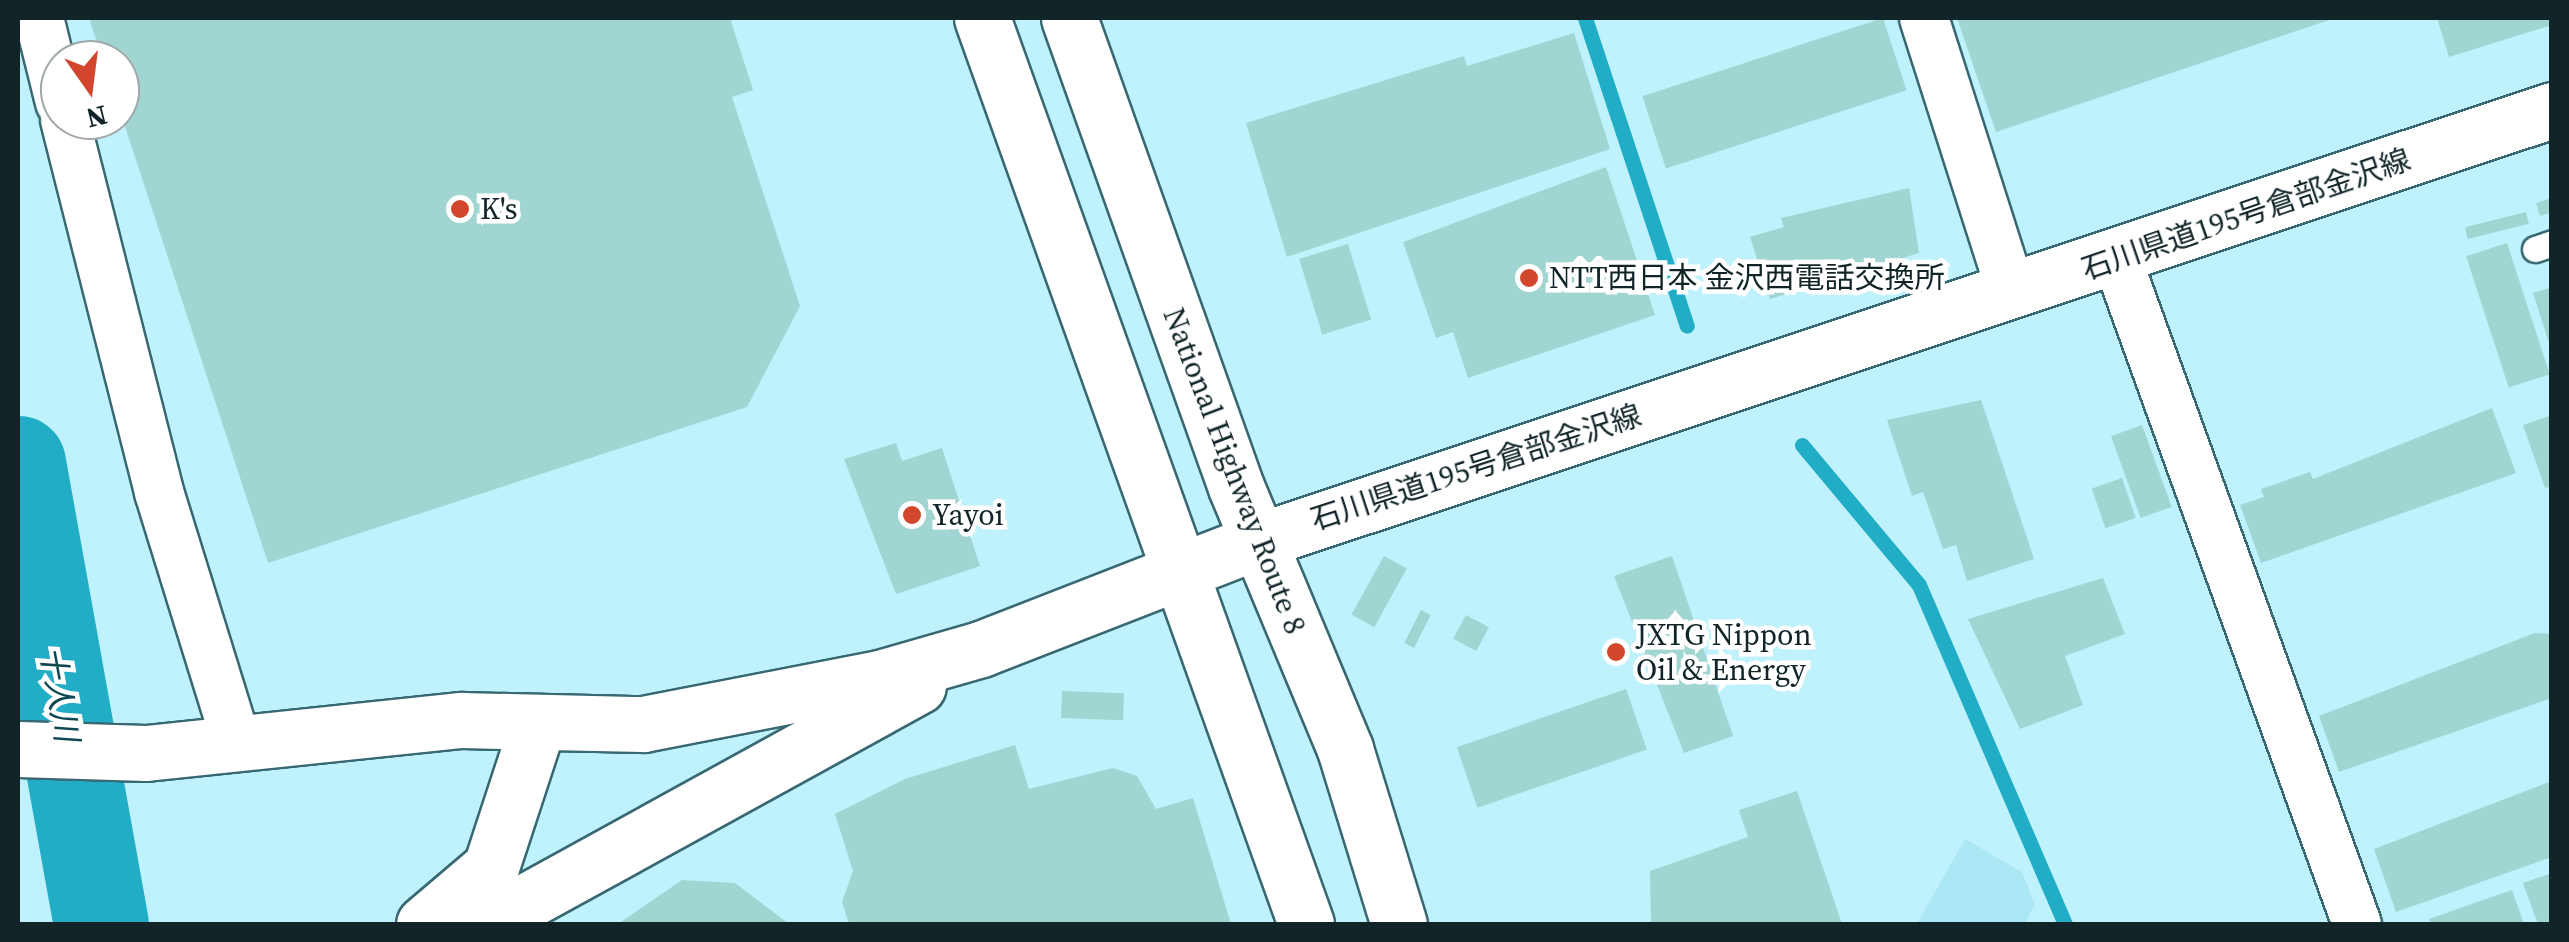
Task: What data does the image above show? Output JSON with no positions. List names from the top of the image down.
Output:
{
  "streets": {
    "main road": ["石川県道195号倉部金沢線", "National Highway Route 8"]
  },
  "crossings": [
    ["石川県道195号倉部金沢線", "National Highway Route 8"]
  ],
  "water": ["十人川"],
  "places": [
    "K's",
    "NTT西日本 金沢西電話交換所",
    "Yayoi",
    "JXTG Nippon Oil & Energy"
  ],
  "north": "bottom"
}
